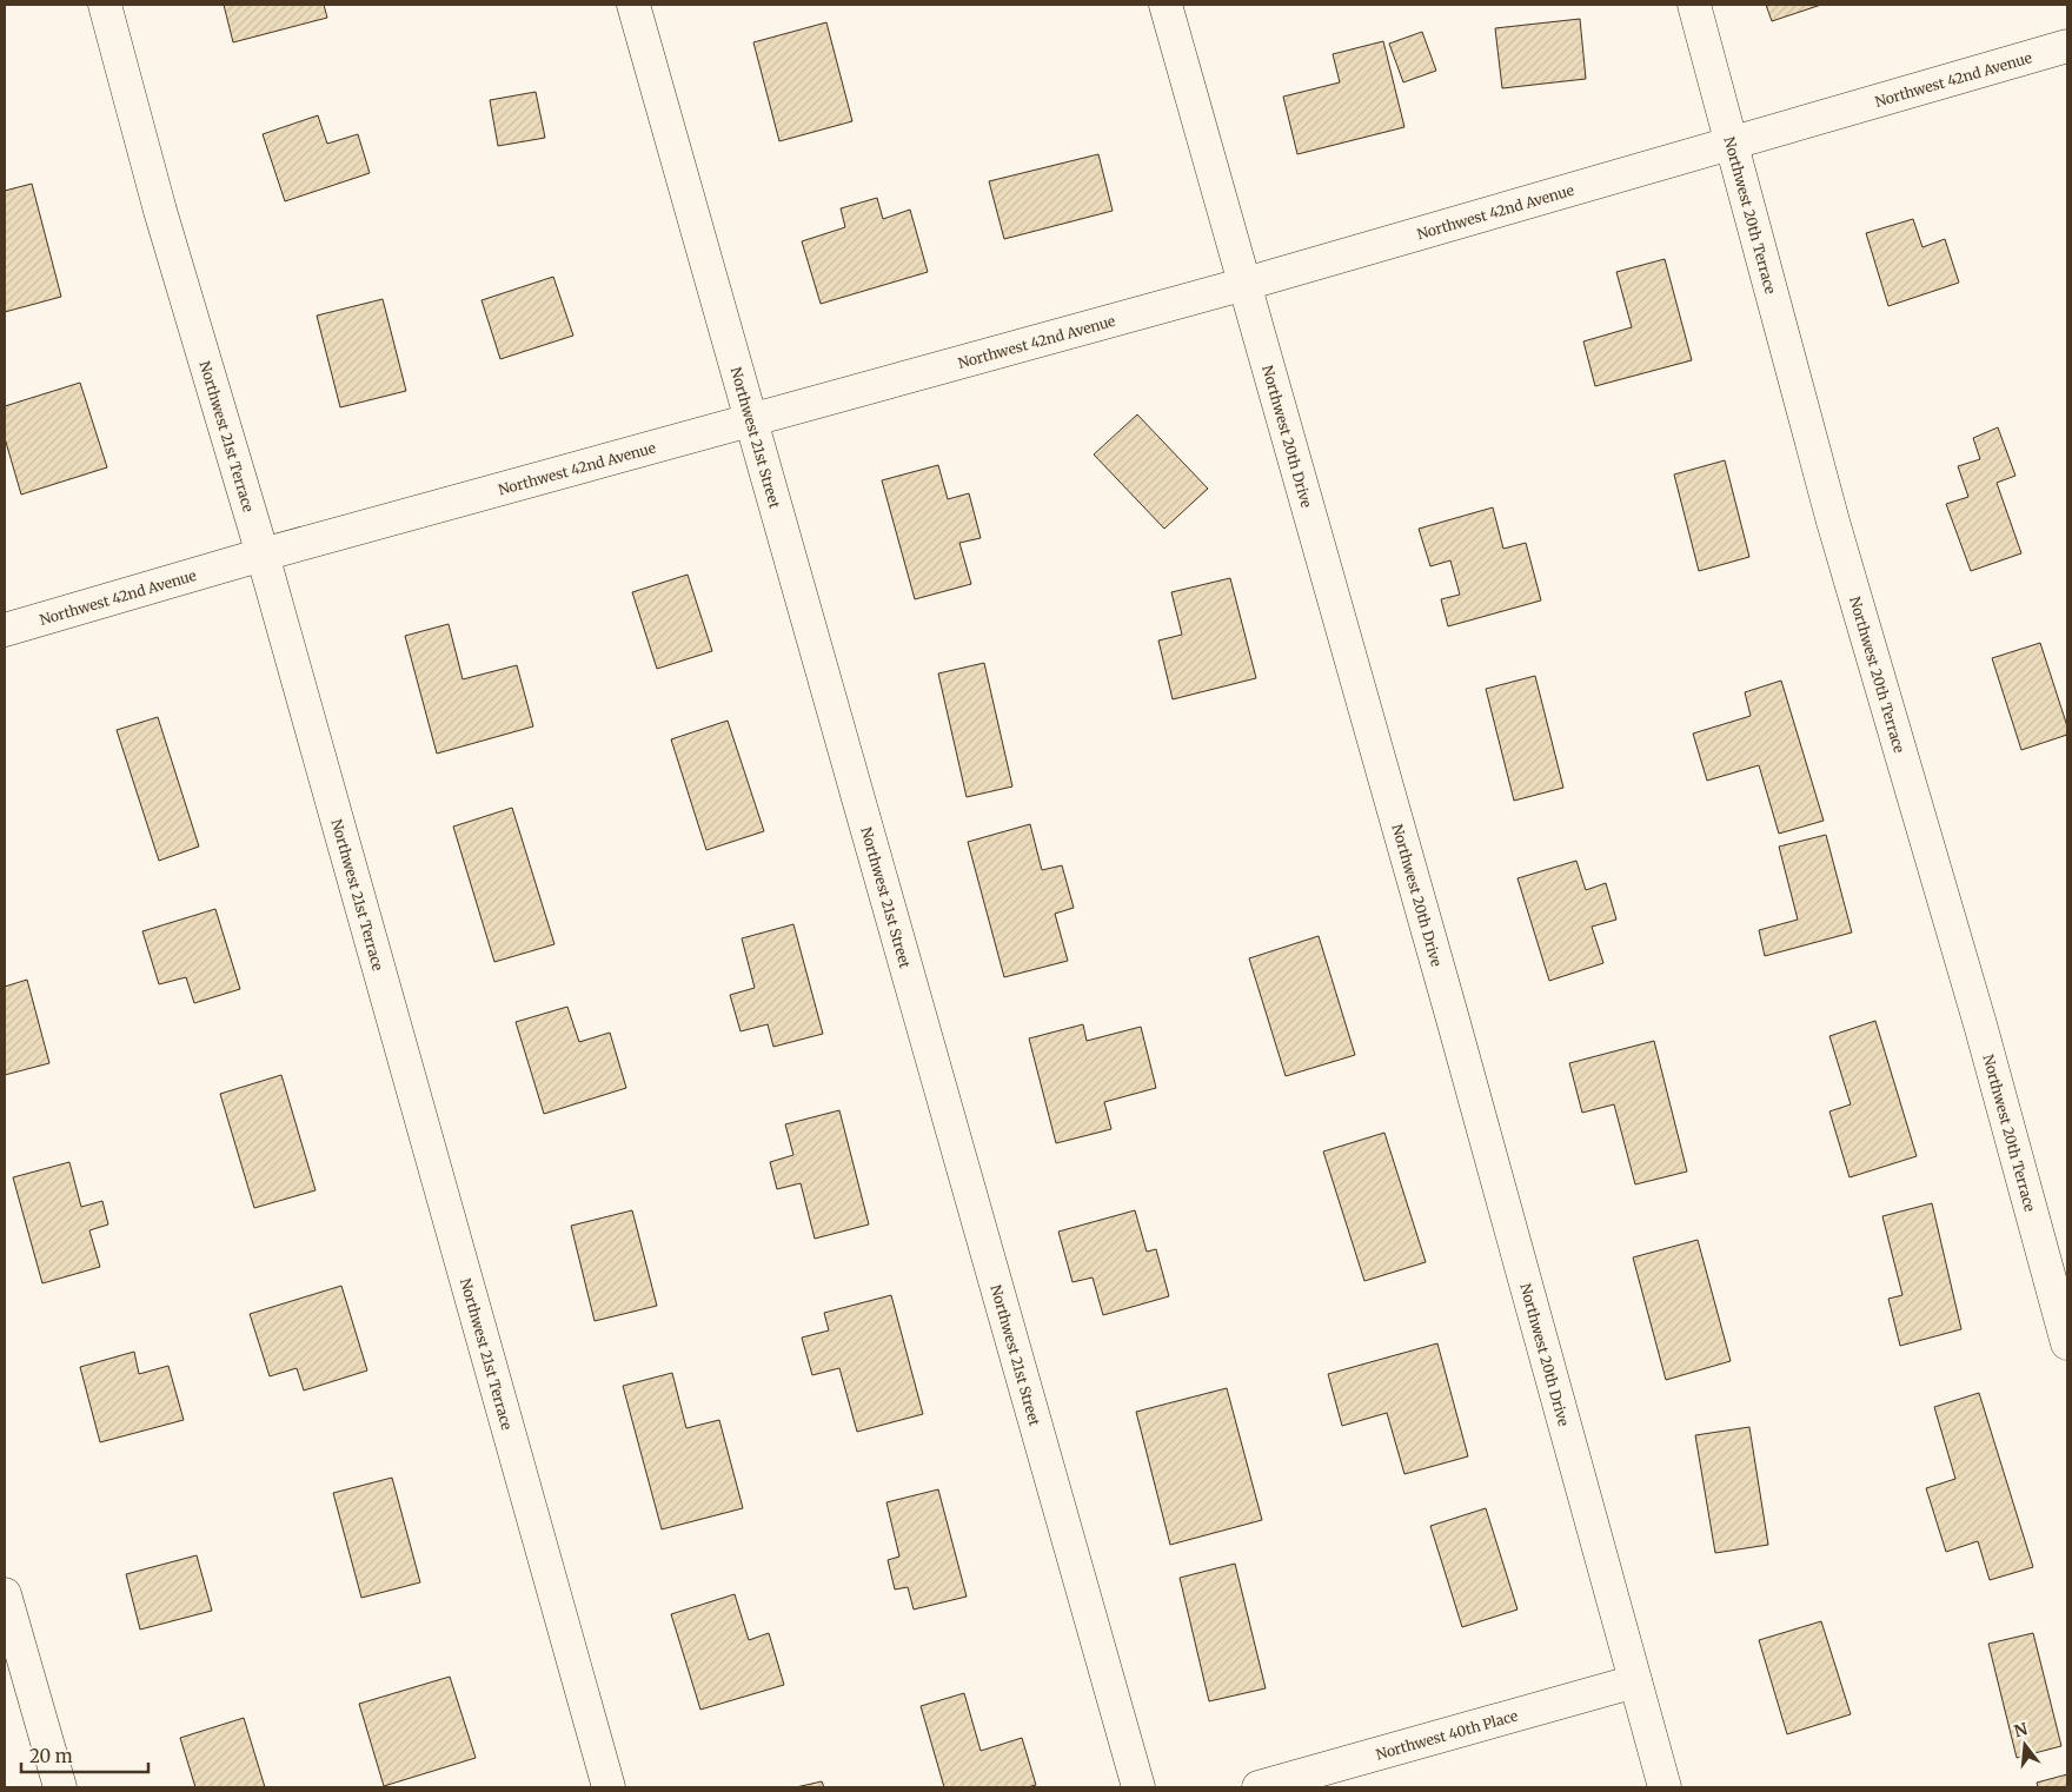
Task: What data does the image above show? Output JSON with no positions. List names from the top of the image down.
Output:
{
  "streets": {
    "street": [
      "Northwest 42nd Avenue",
      "Northwest 20th Terrace",
      "Northwest 21st Terrace",
      "Northwest 21st Street",
      "Northwest 20th Drive",
      "Northwest 40th Place"
    ]
  },
  "crossings": [
    ["Northwest 42nd Avenue", "Northwest 20th Terrace"],
    ["Northwest 42nd Avenue", "Northwest 21st Terrace"],
    ["Northwest 42nd Avenue", "Northwest 21st Street"],
    ["Northwest 42nd Avenue", "Northwest 20th Drive"],
    ["Northwest 20th Drive", "Northwest 40th Place"]
  ],
  "scale_bar": "20 m",
  "north": "top"
}
